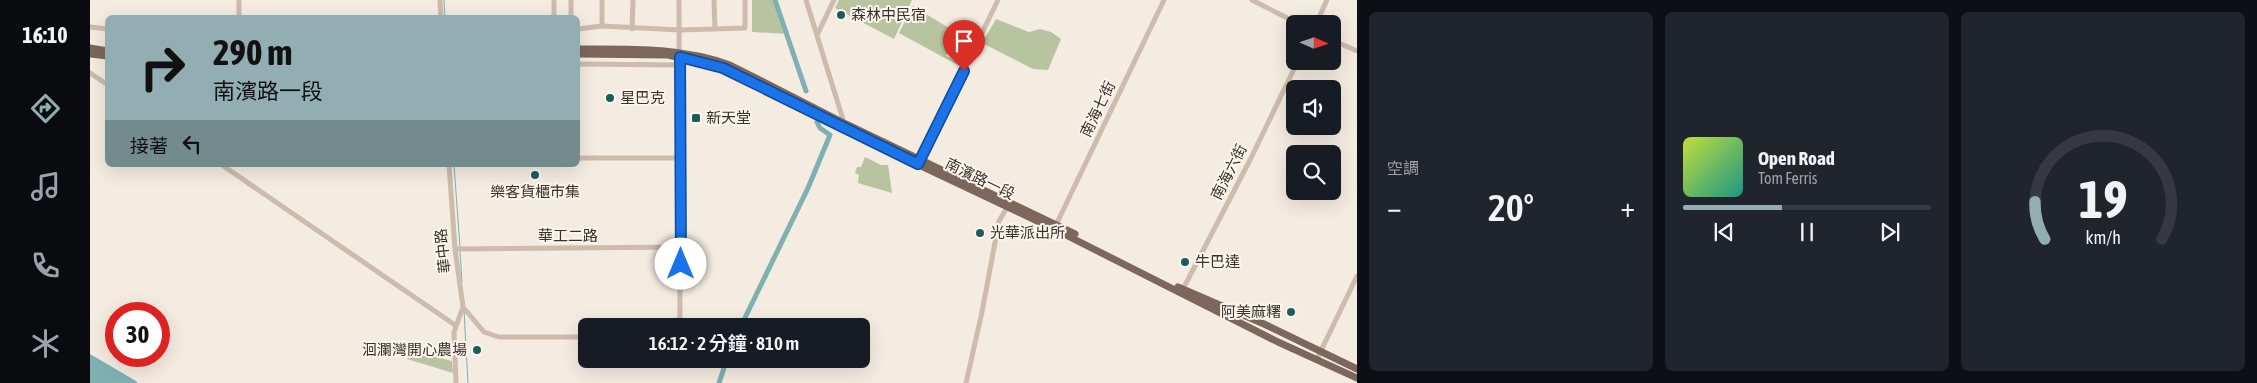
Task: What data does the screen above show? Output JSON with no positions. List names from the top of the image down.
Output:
{
  "streets": {
    "main road": ["南濱路一段"],
    "street": [
      "南海七街",
      "南海六街",
      "華工二路",
      "華中路"
    ]
  },
  "crossings": [
    ["南海七街", "南濱路一段"],
    ["南海六街", "南濱路一段"],
    ["華工二路", "華中路"]
  ],
  "places": {
    "other": [
      "森林中民宿",
      "星巴克",
      "樂客貨櫃市集",
      "光華派出所",
      "牛巴達",
      "阿美麻糬",
      "洄瀾灣開心農場"
    ],
    "transit": ["新天堂"]
  },
  "north": "right",
  "page": {
    "tabs": "16:10",
    "tile": "空調",
    "turn": ["290 m", "南濱路一段"],
    "then": "接著",
    "song": ["Open Road", "Tom Ferris"],
    "heat": ["−", "20°", "+"],
    "limit": "30",
    "trip": "16:12 · 2 分鐘 · 810 m",
    "gauge": ["19", "km/h"]
  }
}
